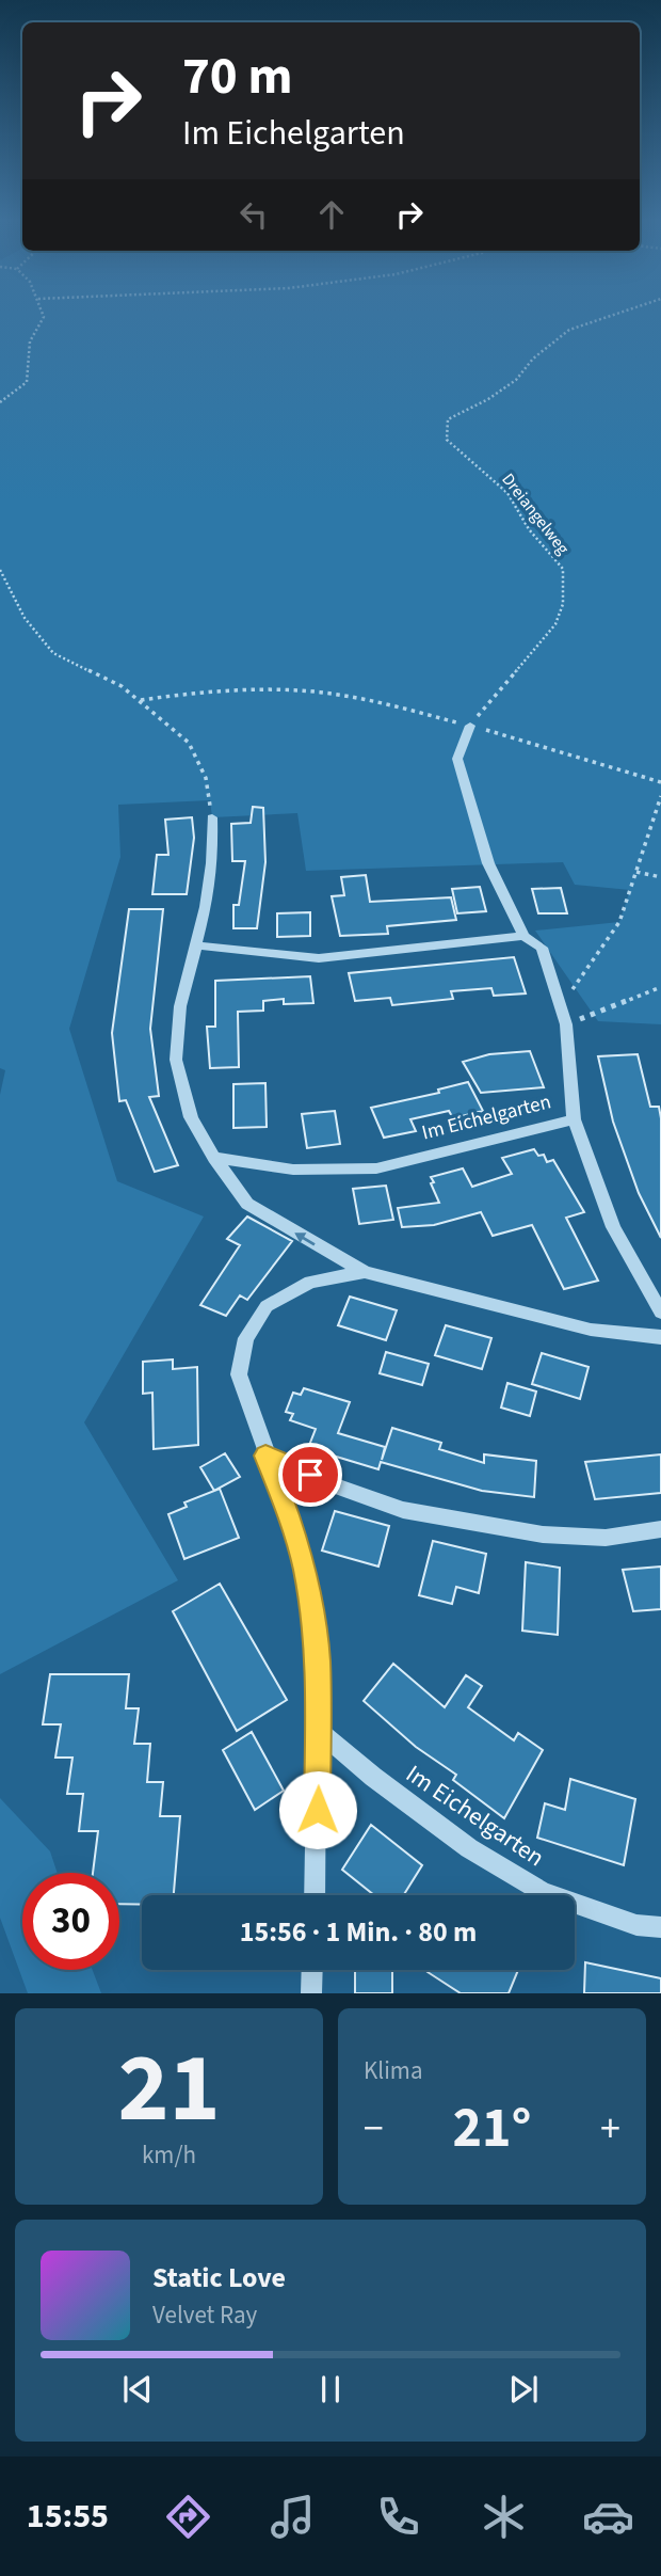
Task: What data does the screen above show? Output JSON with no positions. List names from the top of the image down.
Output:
{
  "streets": {
    "street": ["Im Eichelgarten"],
    "path": ["Dreiangelweg"]
  },
  "crossings": [
    ["Dreiangelweg", "Im Eichelgarten"]
  ],
  "page": {
    "turn": ["70 m", "Im Eichelgarten"],
    "limit": "30",
    "trip": "15:56 · 1 Min. · 80 m",
    "tile": [
      ["21", "km/h"],
      "Klima"
    ],
    "heat": ["−", "21°", "+"],
    "song": ["Static Love", "Velvet Ray"],
    "tabs": "15:55"
  }
}
